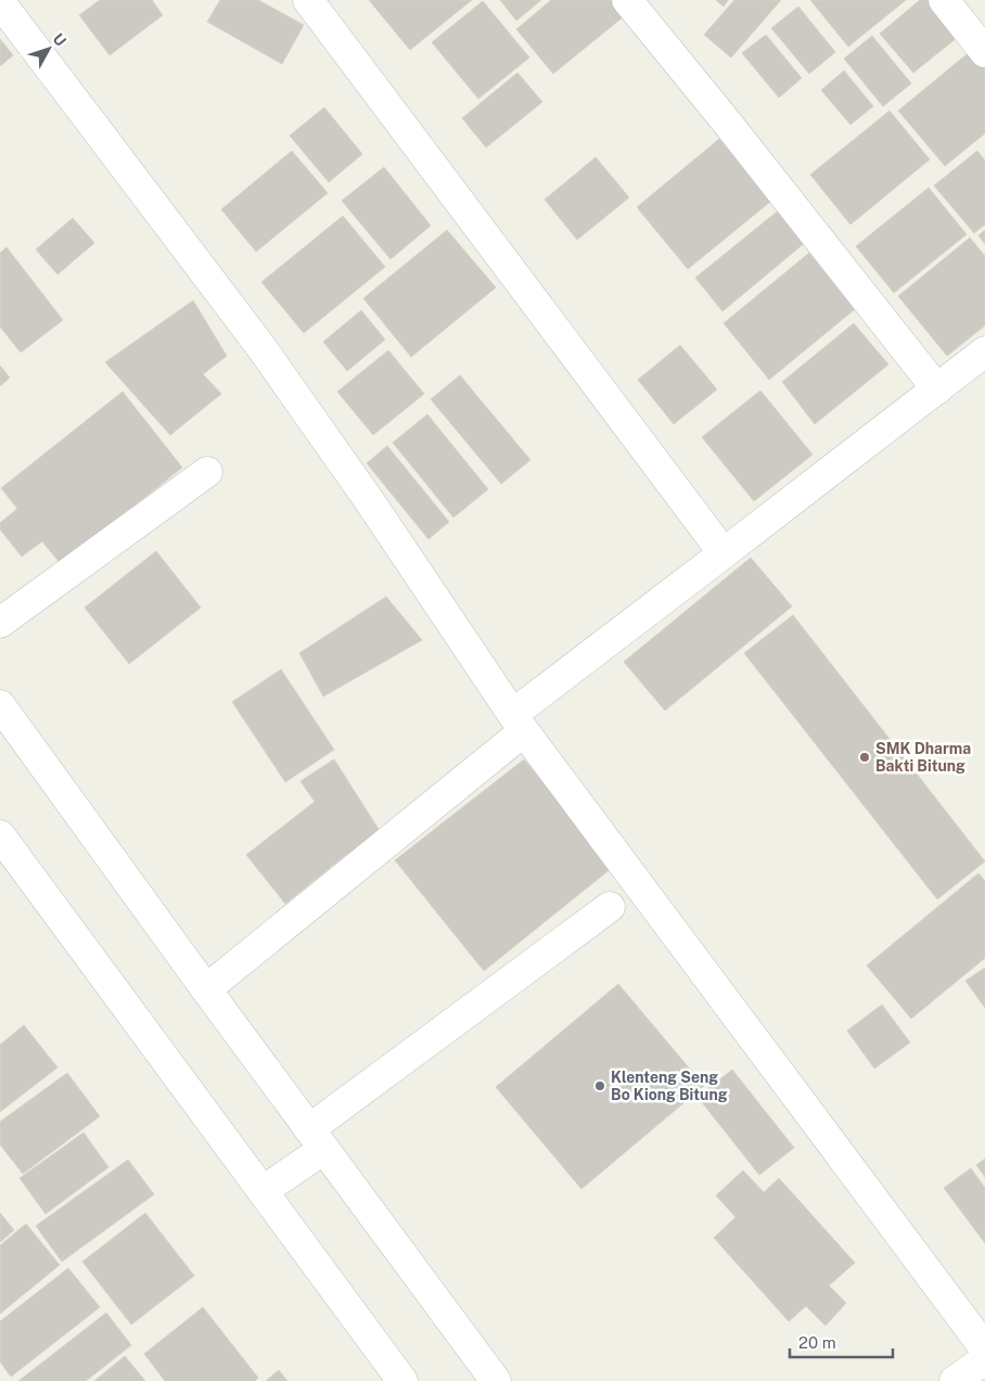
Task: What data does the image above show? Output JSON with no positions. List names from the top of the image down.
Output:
{
  "places": ["SMK Dharma Bakti Bitung", "Klenteng Seng Bo Kiong Bitung"],
  "scale_bar": "20 m",
  "north": "top right"
}
